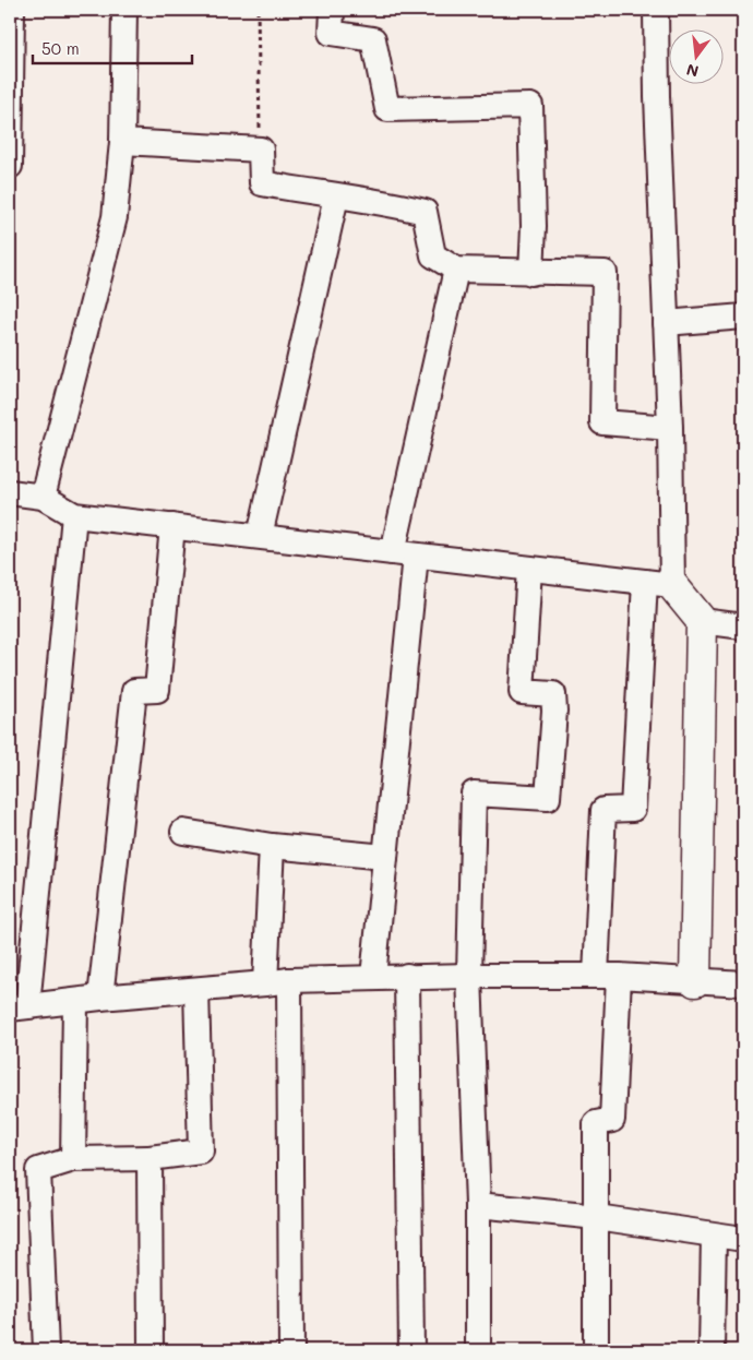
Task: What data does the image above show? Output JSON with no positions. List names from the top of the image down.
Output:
{
  "scale_bar": "50 m",
  "north": "bottom"
}
